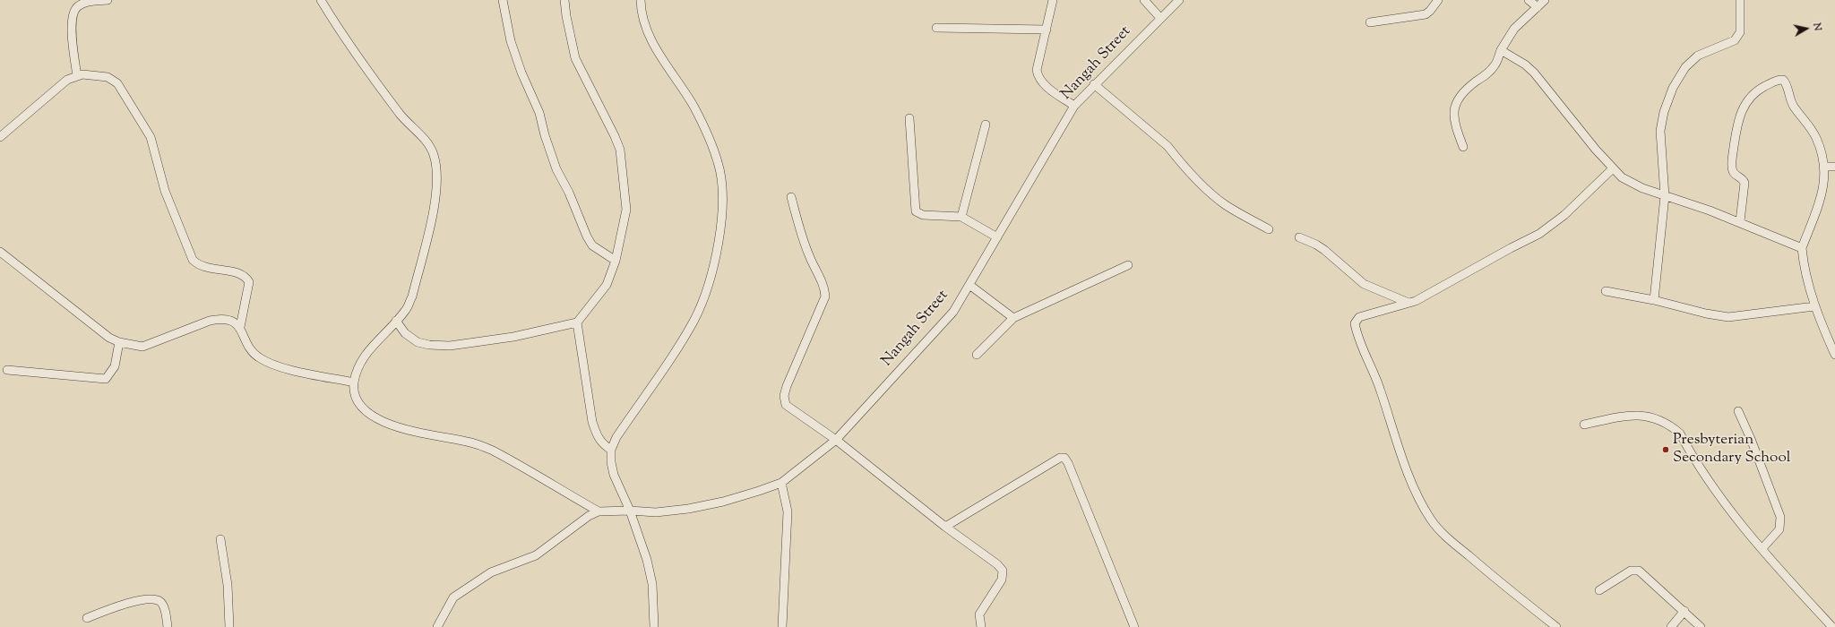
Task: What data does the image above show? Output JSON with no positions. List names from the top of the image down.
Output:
{
  "streets": {
    "street": ["Nangah Street"]
  },
  "places": ["Presbyterian Secondary School"],
  "north": "right"
}
